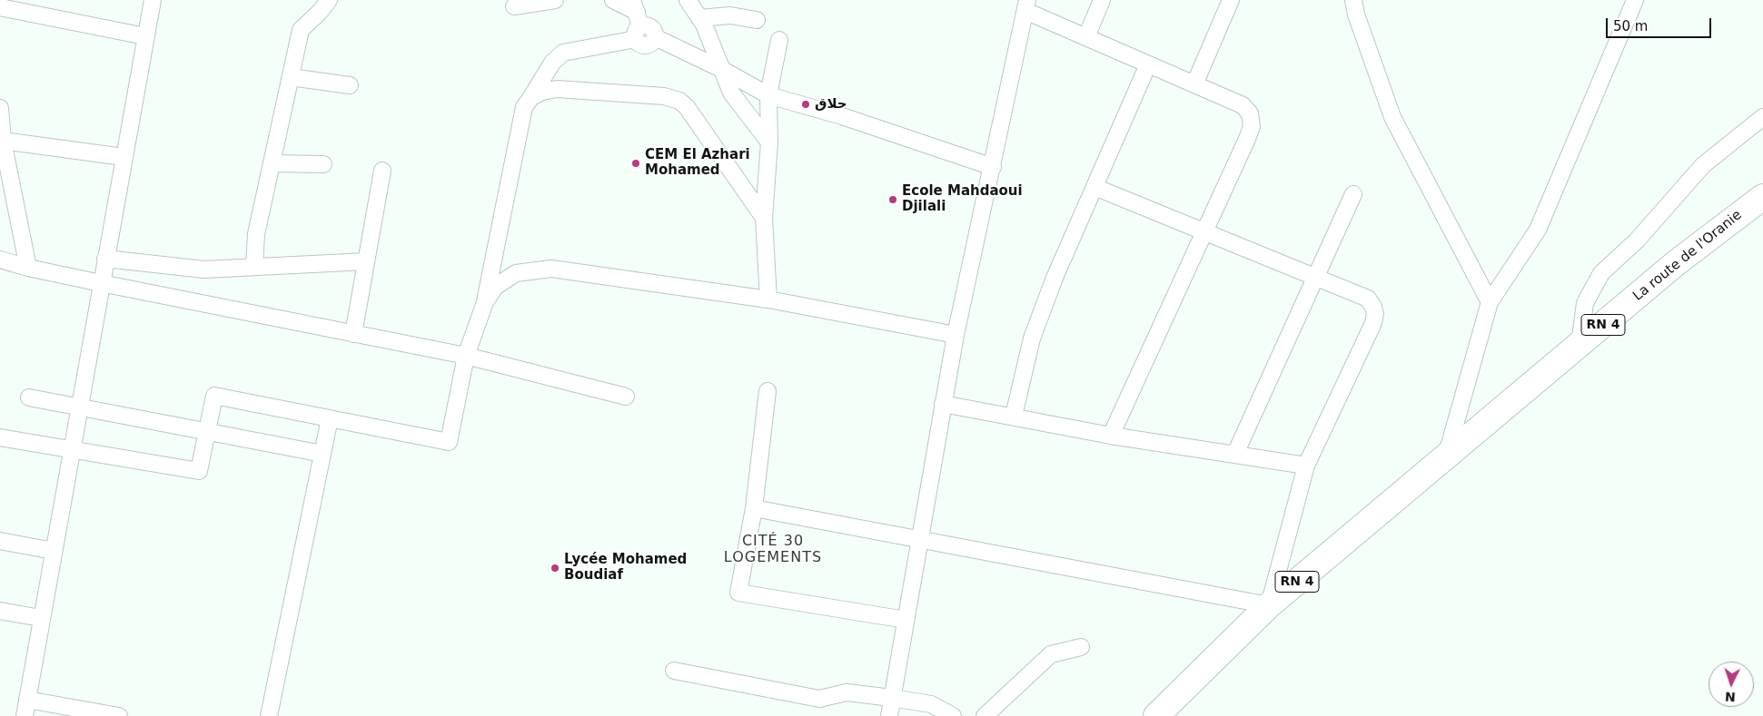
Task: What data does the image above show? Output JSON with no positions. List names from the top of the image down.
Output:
{
  "streets": {
    "main road": ["La route de l'Oranie", "RN 4"]
  },
  "crossings": [
    ["La route de l'Oranie", "RN 4"]
  ],
  "districts": ["CITÉ 30 LOGEMENTS"],
  "places": [
    "حلاق",
    "CEM El Azhari Mohamed",
    "Ecole Mahdaoui Djilali",
    "Lycée Mohamed Boudiaf"
  ],
  "scale_bar": "50 m",
  "north": "bottom"
}
